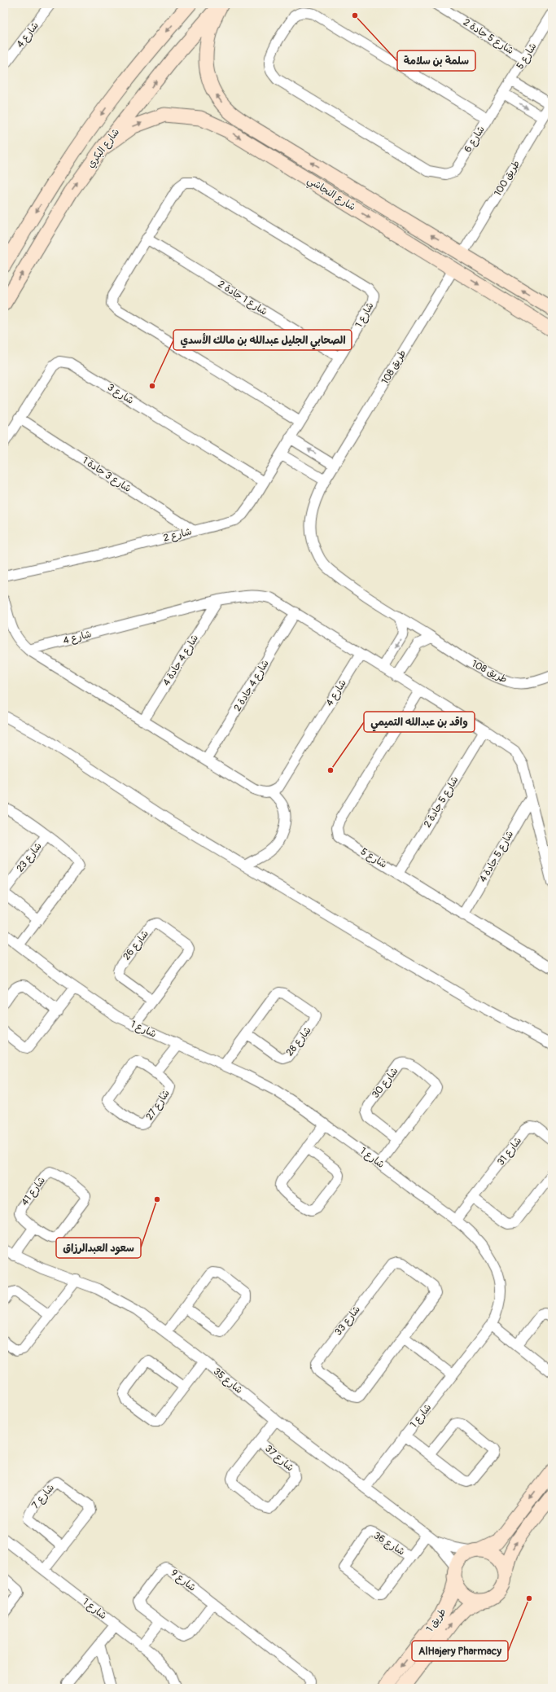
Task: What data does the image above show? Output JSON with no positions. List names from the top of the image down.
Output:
{
  "streets": {
    "main road": ["شارع البكري", "شارع النجاشي", "طريق 1"],
    "street": [
      "شارع 4",
      "شارع 5 جادة 2",
      "شارع 5",
      "شارع 6",
      "طريق 100",
      "شارع 1 جادة 2",
      "شارع 1",
      "طريق 108",
      "شارع 3",
      "شارع 3 جادة 1",
      "شارع 2",
      "شارع 4 جادة 4",
      "شارع 4 جادة 2",
      "شارع 5 جادة 4",
      "شارع 23",
      "شارع 26",
      "شارع 28",
      "شارع 30",
      "شارع 27",
      "شارع 31",
      "شارع 41",
      "شارع 33",
      "شارع 35",
      "شارع 37",
      "شارع 7",
      "شارع 36",
      "شارع 9"
    ]
  },
  "crossings": [
    ["شارع 4", "شارع 4 جادة 4"],
    ["شارع 4", "شارع 4 جادة 2"],
    ["شارع 5 جادة 2", "شارع 5"],
    ["شارع 5", "شارع 6"],
    ["شارع 5", "طريق 100"],
    ["شارع 5", "شارع 5 جادة 4"],
    ["شارع البكري", "شارع النجاشي"],
    ["طريق 100", "شارع النجاشي"],
    ["شارع النجاشي", "طريق 108"],
    ["شارع 1 جادة 2", "شارع 1"],
    ["شارع 1", "شارع 2"],
    ["شارع 1", "شارع 23"],
    ["شارع 1", "شارع 26"],
    ["شارع 1", "شارع 28"],
    ["شارع 1", "شارع 30"],
    ["شارع 1", "شارع 31"],
    ["شارع 1", "شارع 35"],
    ["شارع 1", "شارع 7"],
    ["شارع 3", "شارع 3 جادة 1"],
    ["شارع 3", "شارع 2"],
    ["شارع 3 جادة 1", "شارع 2"],
    ["شارع 35", "شارع 37"],
    ["شارع 35", "شارع 36"],
    ["شارع 35", "طريق 1"]
  ],
  "places": [
    "سلمة بن سلامة",
    "الصحابي الجليل عبدالله بن مالك الأسدي",
    "واقد بن عبدالله التميمي",
    "سعود العبدالرزاق",
    "AlHajery Pharmacy"
  ]
}
